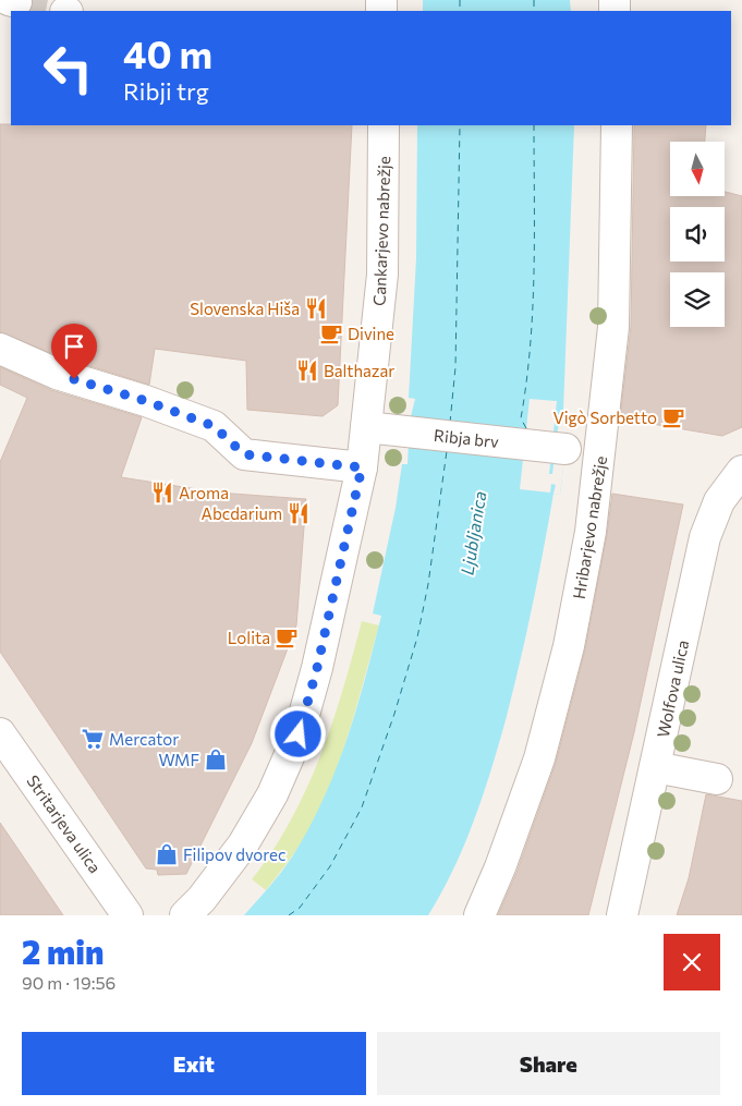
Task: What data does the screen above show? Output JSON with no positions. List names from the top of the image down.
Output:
{
  "streets": {
    "street": [
      "Cankarjevo nabrežje",
      "Ribja brv",
      "Hribarjevo nabrežje",
      "Wolfova ulica",
      "Stritarjeva ulica"
    ]
  },
  "crossings": [
    ["Cankarjevo nabrežje", "Ribja brv"]
  ],
  "water": ["Ljubljanica"],
  "places": {
    "restaurant": [
      "Slovenska Hiša",
      "Balthazar",
      "Aroma",
      "Abcdarium"
    ],
    "cafe": ["Divine", "Vigò Sorbetto", "Lolita"],
    "supermarket": ["Mercator"],
    "shop": ["WMF", "Filipov dvorec"]
  },
  "north": "bottom",
  "page": {
    "turn": ["40 m", "Ribji trg"],
    "heading": ["2 min", "90 m · 19:56"],
    "buttons": ["Exit", "Share"]
  }
}
